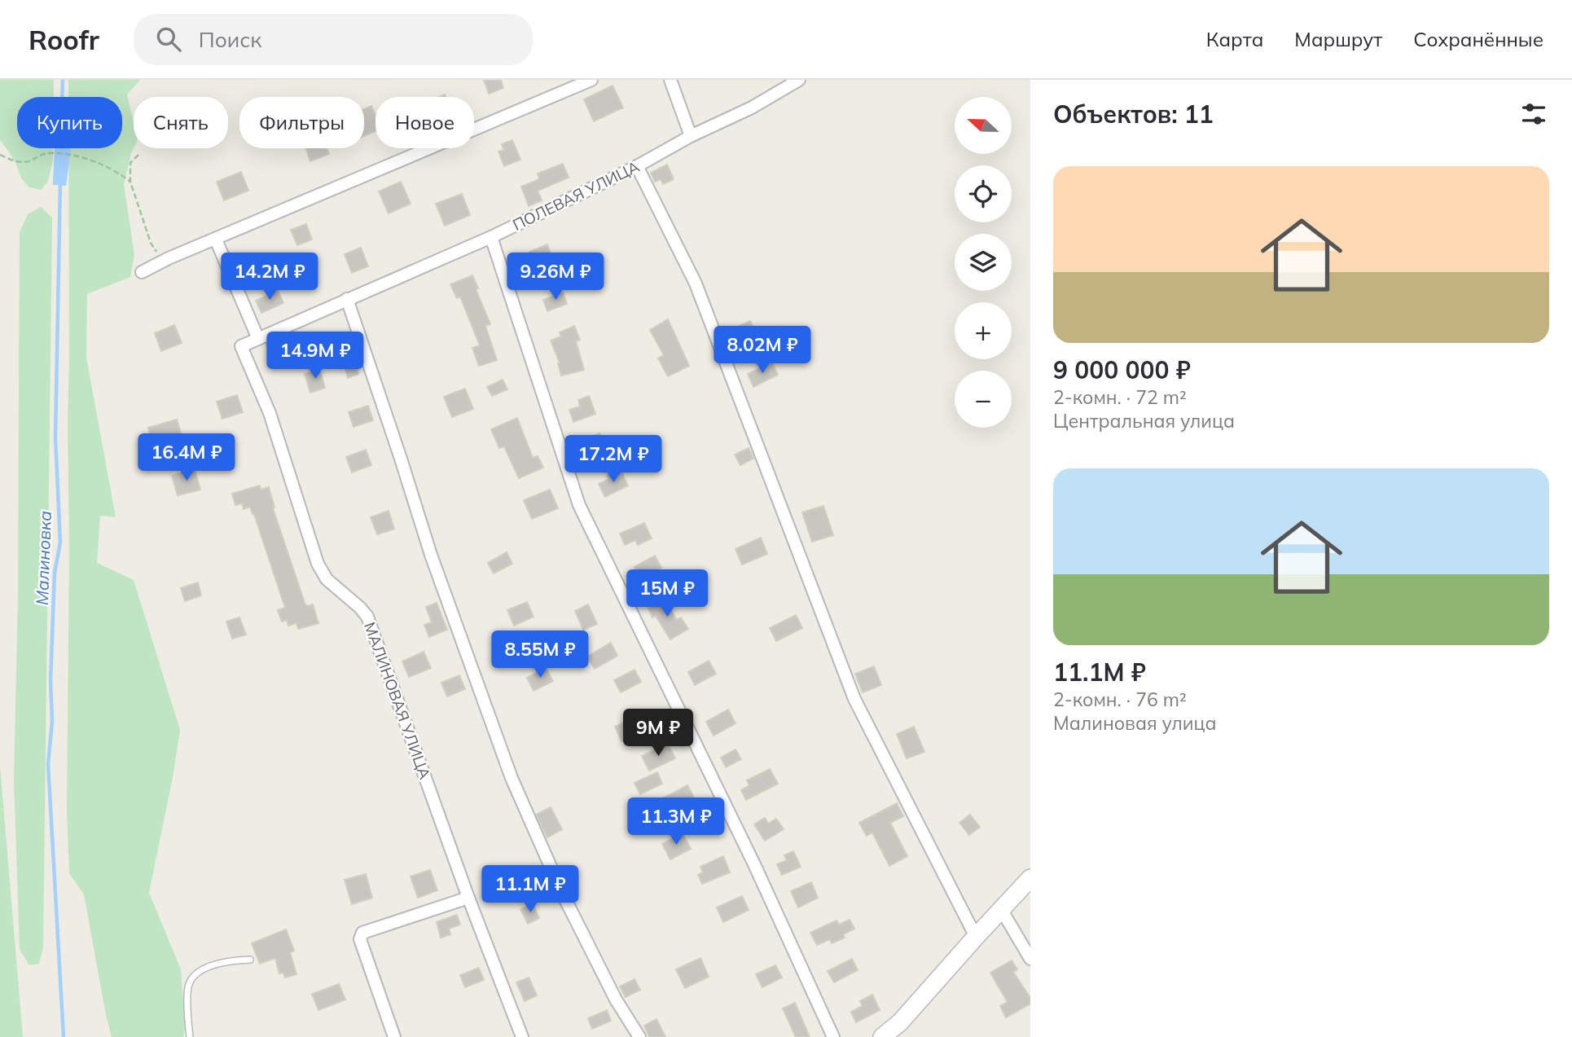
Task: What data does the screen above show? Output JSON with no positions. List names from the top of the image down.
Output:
{
  "streets": {
    "street": ["ПОЛЕВАЯ УЛИЦА", "МАЛИНОВАЯ УЛИЦА"]
  },
  "crossings": [
    ["ПОЛЕВАЯ УЛИЦА", "МАЛИНОВАЯ УЛИЦА"]
  ],
  "water": ["Малиновка"],
  "north": "left",
  "page": {
    "header": "Roofr",
    "search": "Поиск",
    "nav": ["Карта", "Маршрут", "Сохранённые"],
    "heading": "Объектов: 11",
    "map_buttons": ["+", "−"],
    "chip": [
      "Купить",
      "Снять",
      "Фильтры",
      "Новое"
    ],
    "list": [
      {
        "name": "9 000 000 ₽",
        "note": "2-комн. · 72 m² · Центральная улица"
      },
      {
        "name": "11.1M ₽",
        "note": "2-комн. · 76 m² · Малиновая улица"
      }
    ],
    "price": [
      "14.2M ₽",
      "9.26M ₽",
      "8.02M ₽",
      "14.9M ₽",
      "16.4M ₽",
      "17.2M ₽",
      "15M ₽",
      "8.55M ₽",
      "9M ₽",
      "11.3M ₽",
      "11.1M ₽"
    ]
  }
}
